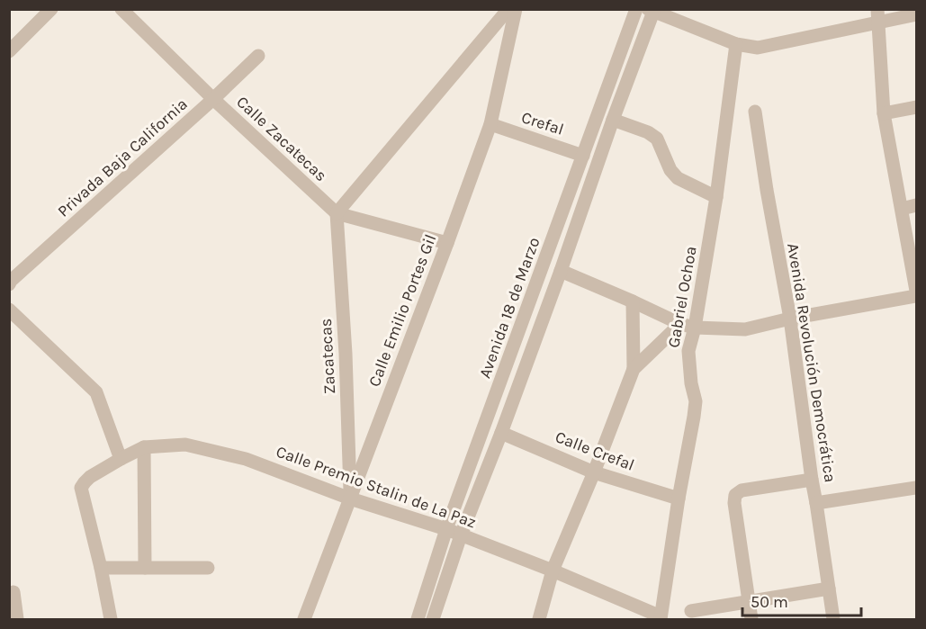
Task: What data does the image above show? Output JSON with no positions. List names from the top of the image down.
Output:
{
  "streets": {
    "street": [
      "Crefal",
      "Calle Zacatecas",
      "Privada Baja California",
      "Gabriel Ochoa",
      "Avenida 18 de Marzo",
      "Calle Emilio Portes Gil",
      "Zacatecas",
      "Avenida Revolución Democrática",
      "Calle Crefal",
      "Calle Premio Stalin de La Paz"
    ]
  },
  "crossings": [
    ["Crefal", "Avenida 18 de Marzo"],
    ["Crefal", "Calle Emilio Portes Gil"],
    ["Calle Zacatecas", "Privada Baja California"],
    ["Calle Zacatecas", "Calle Emilio Portes Gil"],
    ["Calle Zacatecas", "Zacatecas"],
    ["Gabriel Ochoa", "Calle Crefal"],
    ["Gabriel Ochoa", "Calle Premio Stalin de La Paz"],
    ["Avenida 18 de Marzo", "Calle Premio Stalin de La Paz"],
    ["Calle Emilio Portes Gil", "Zacatecas"],
    ["Calle Emilio Portes Gil", "Calle Premio Stalin de La Paz"],
    ["Zacatecas", "Calle Premio Stalin de La Paz"]
  ],
  "scale_bar": "50 m"
}
